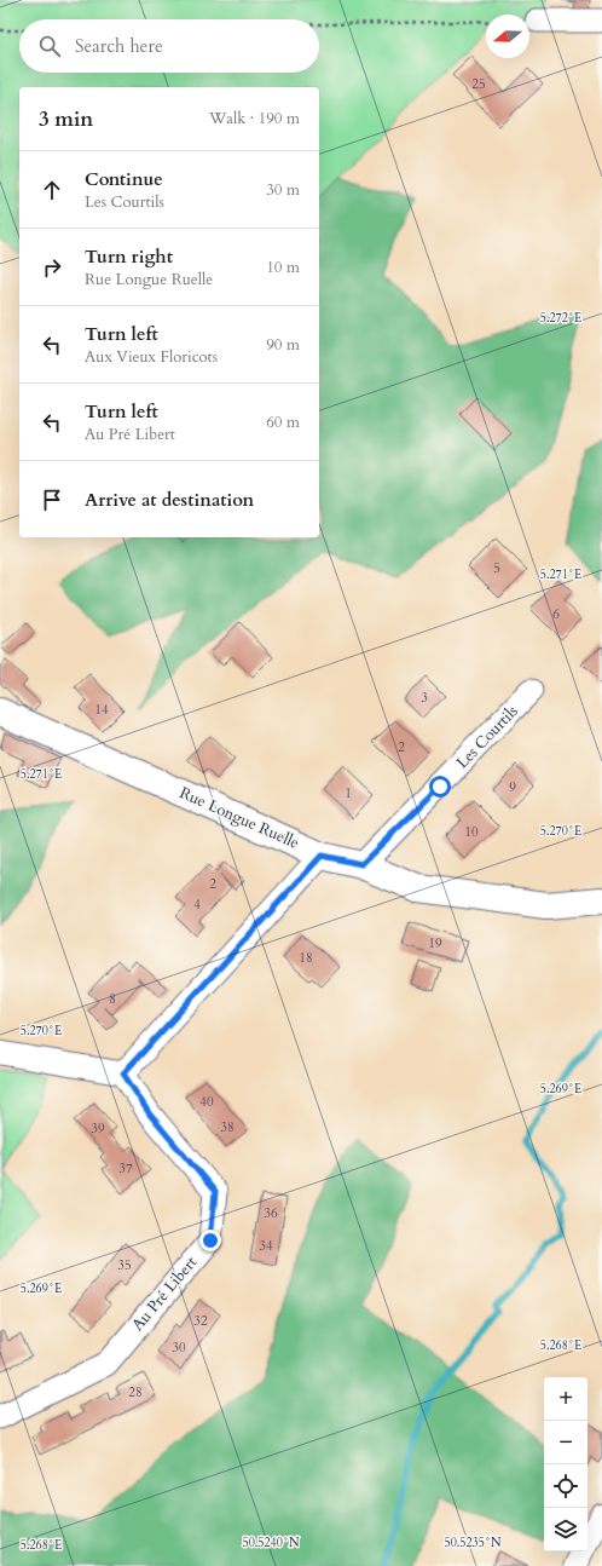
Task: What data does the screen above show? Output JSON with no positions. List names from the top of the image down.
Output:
{
  "streets": {
    "street": ["Les Courtils", "Rue Longue Ruelle", "Au Pré Libert"]
  },
  "crossings": [
    ["Les Courtils", "Rue Longue Ruelle"]
  ],
  "house_numbers": [
    "25",
    "5",
    "6",
    "3",
    "14",
    "2",
    "9",
    "1",
    "10",
    "2",
    "4",
    "19",
    "18",
    "8",
    "40",
    "38",
    "39",
    "37",
    "36",
    "34",
    "35",
    "32",
    "30",
    "28"
  ],
  "north": "left",
  "page": {
    "search": "Search here",
    "heading": ["3 min", "Walk · 190 m"],
    "list": [
      ["Continue", "Les Courtils", "30 m"],
      ["Turn right", "Rue Longue Ruelle", "10 m"],
      ["Turn left", "Aux Vieux Floricots", "90 m"],
      ["Turn left", "Au Pré Libert", "60 m"],
      "Arrive at destination"
    ],
    "map_buttons": ["+", "−"]
  },
  "coordinates": [
    "5.272°E",
    "5.271°E",
    "5.270°E",
    "5.269°E",
    "5.268°E",
    "50.5240°N",
    "50.5235°N"
  ]
}
